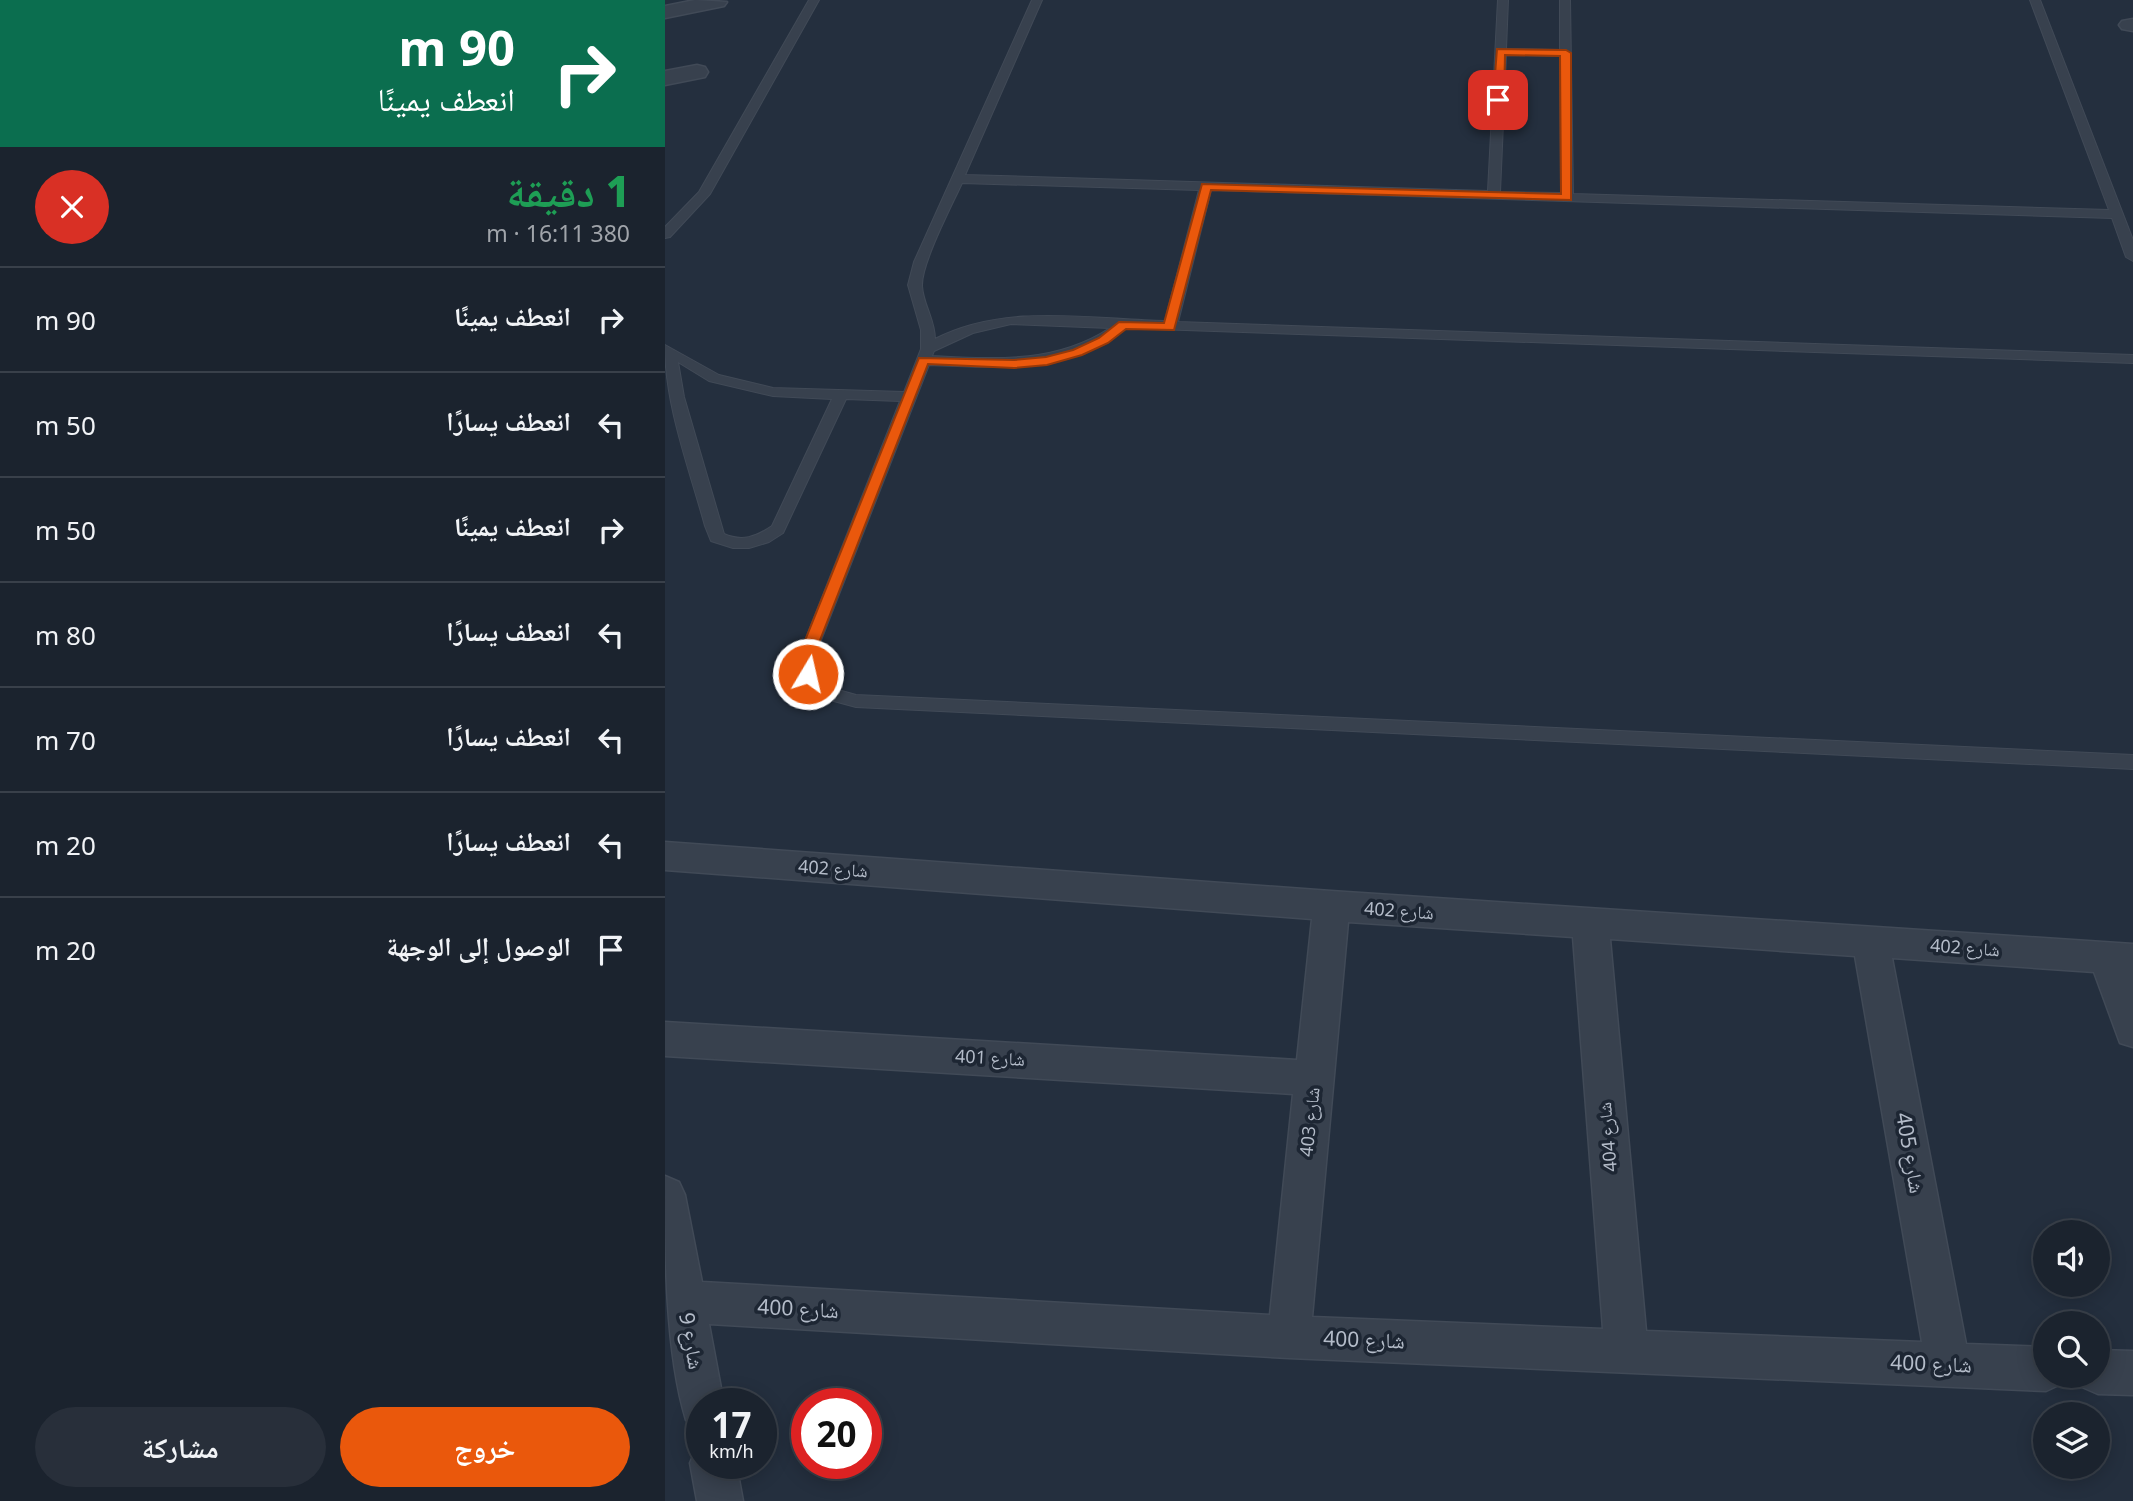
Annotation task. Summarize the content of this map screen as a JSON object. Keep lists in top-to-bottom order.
{
  "streets": {
    "street": [
      "شارع 402",
      "شارع 401",
      "شارع 403",
      "شارع 404",
      "شارع 405",
      "شارع 400",
      "شارع 9"
    ]
  },
  "crossings": [
    ["شارع 402", "شارع 403"],
    ["شارع 402", "شارع 404"],
    ["شارع 402", "شارع 405"],
    ["شارع 401", "شارع 403"],
    ["شارع 403", "شارع 400"],
    ["شارع 404", "شارع 400"],
    ["شارع 405", "شارع 400"],
    ["شارع 400", "شارع 9"]
  ],
  "page": {
    "turn": ["90 m", "انعطف يمينًا"],
    "heading": ["1 دقيقة", "380 m · 16:11"],
    "list": [
      {
        "name": "انعطف يمينًا",
        "value": "90 m"
      },
      {
        "name": "انعطف يسارًا",
        "value": "50 m"
      },
      {
        "name": "انعطف يمينًا",
        "value": "50 m"
      },
      {
        "name": "انعطف يسارًا",
        "value": "80 m"
      },
      {
        "name": "انعطف يسارًا",
        "value": "70 m"
      },
      {
        "name": "انعطف يسارًا",
        "value": "20 m"
      },
      {
        "name": "الوصول إلى الوجهة",
        "value": "20 m"
      }
    ],
    "speed": "17 km/h",
    "limit": "20",
    "buttons": ["خروج", "مشاركة"]
  }
}
